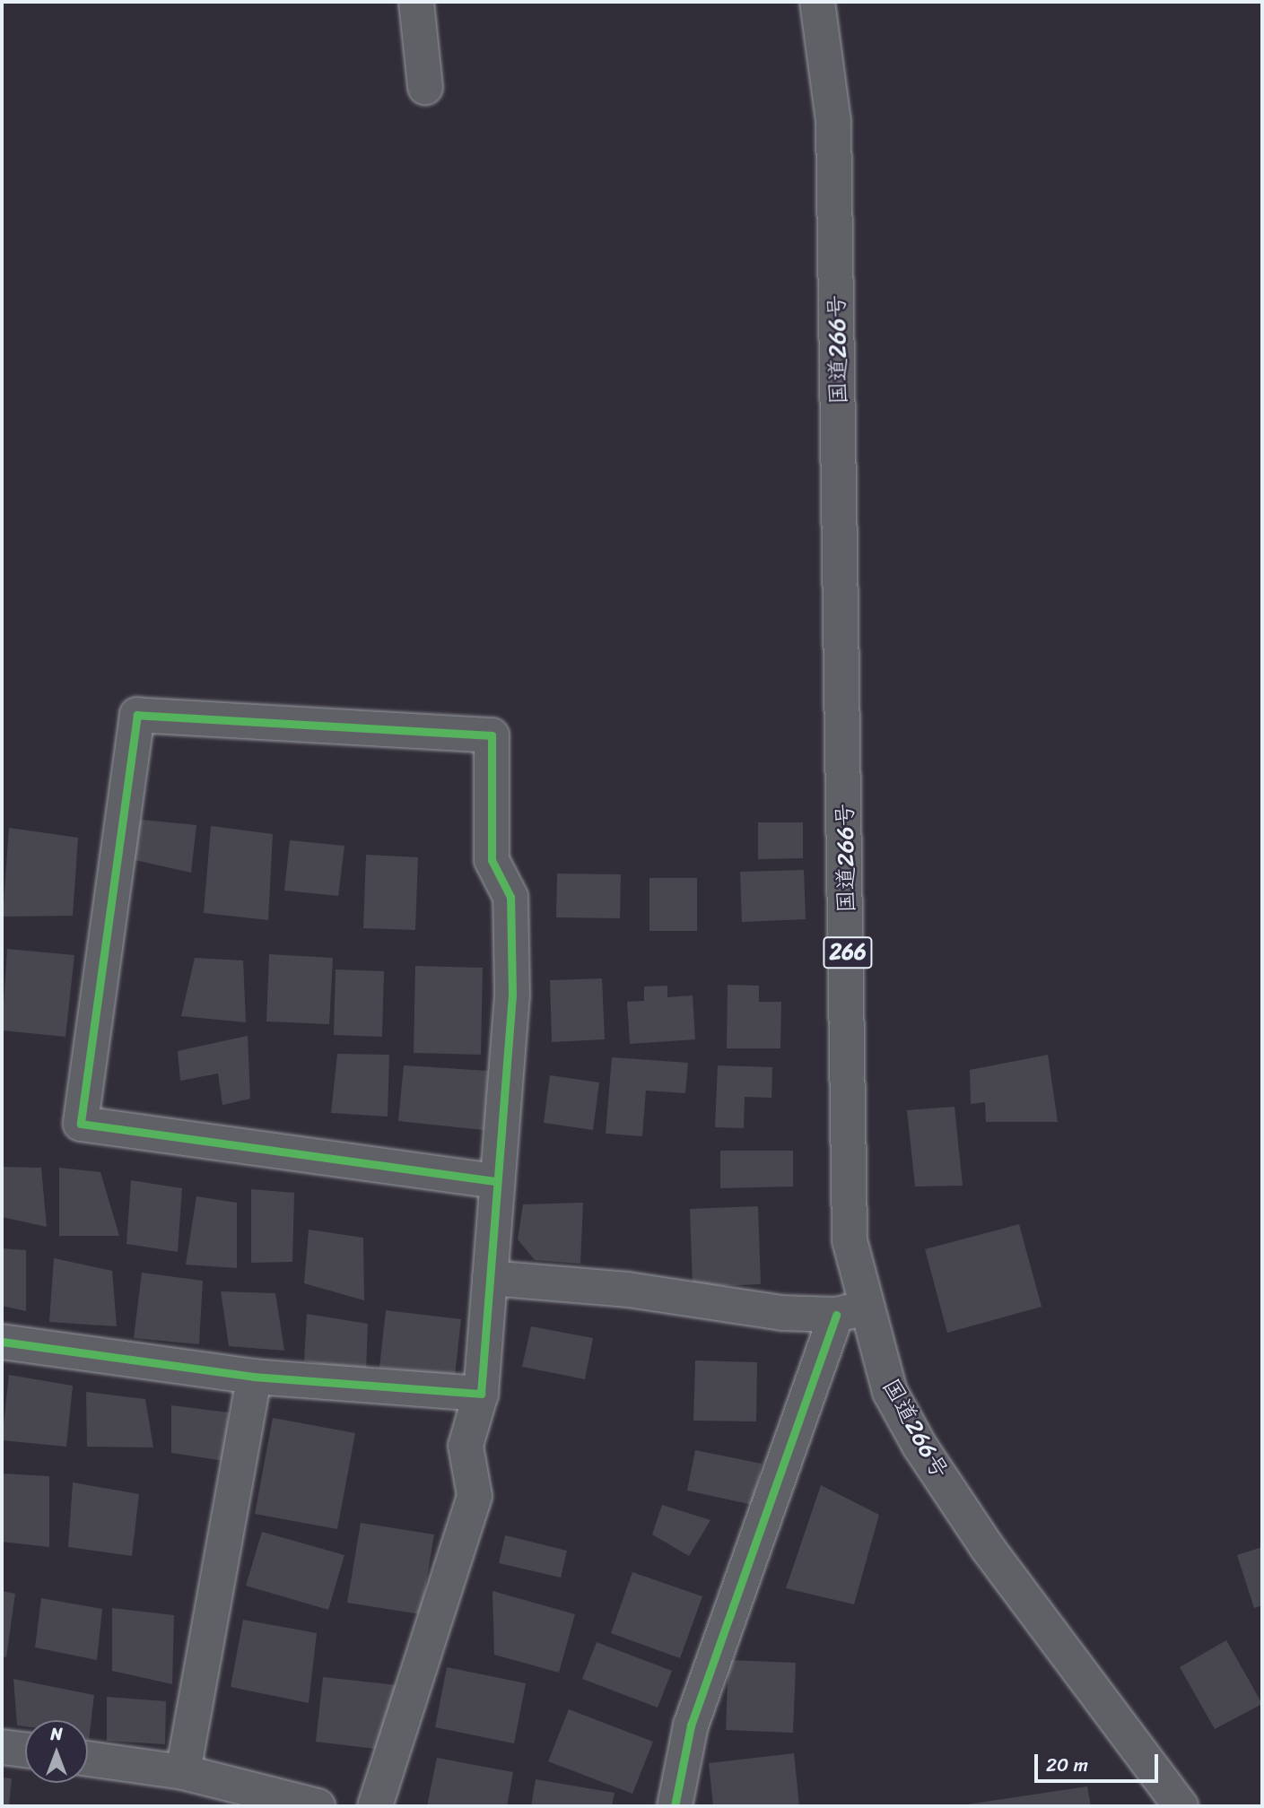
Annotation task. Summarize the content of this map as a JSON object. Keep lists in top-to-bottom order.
{
  "streets": {
    "main road": ["国道266号", "266"]
  },
  "scale_bar": "20 m",
  "north": "top"
}
